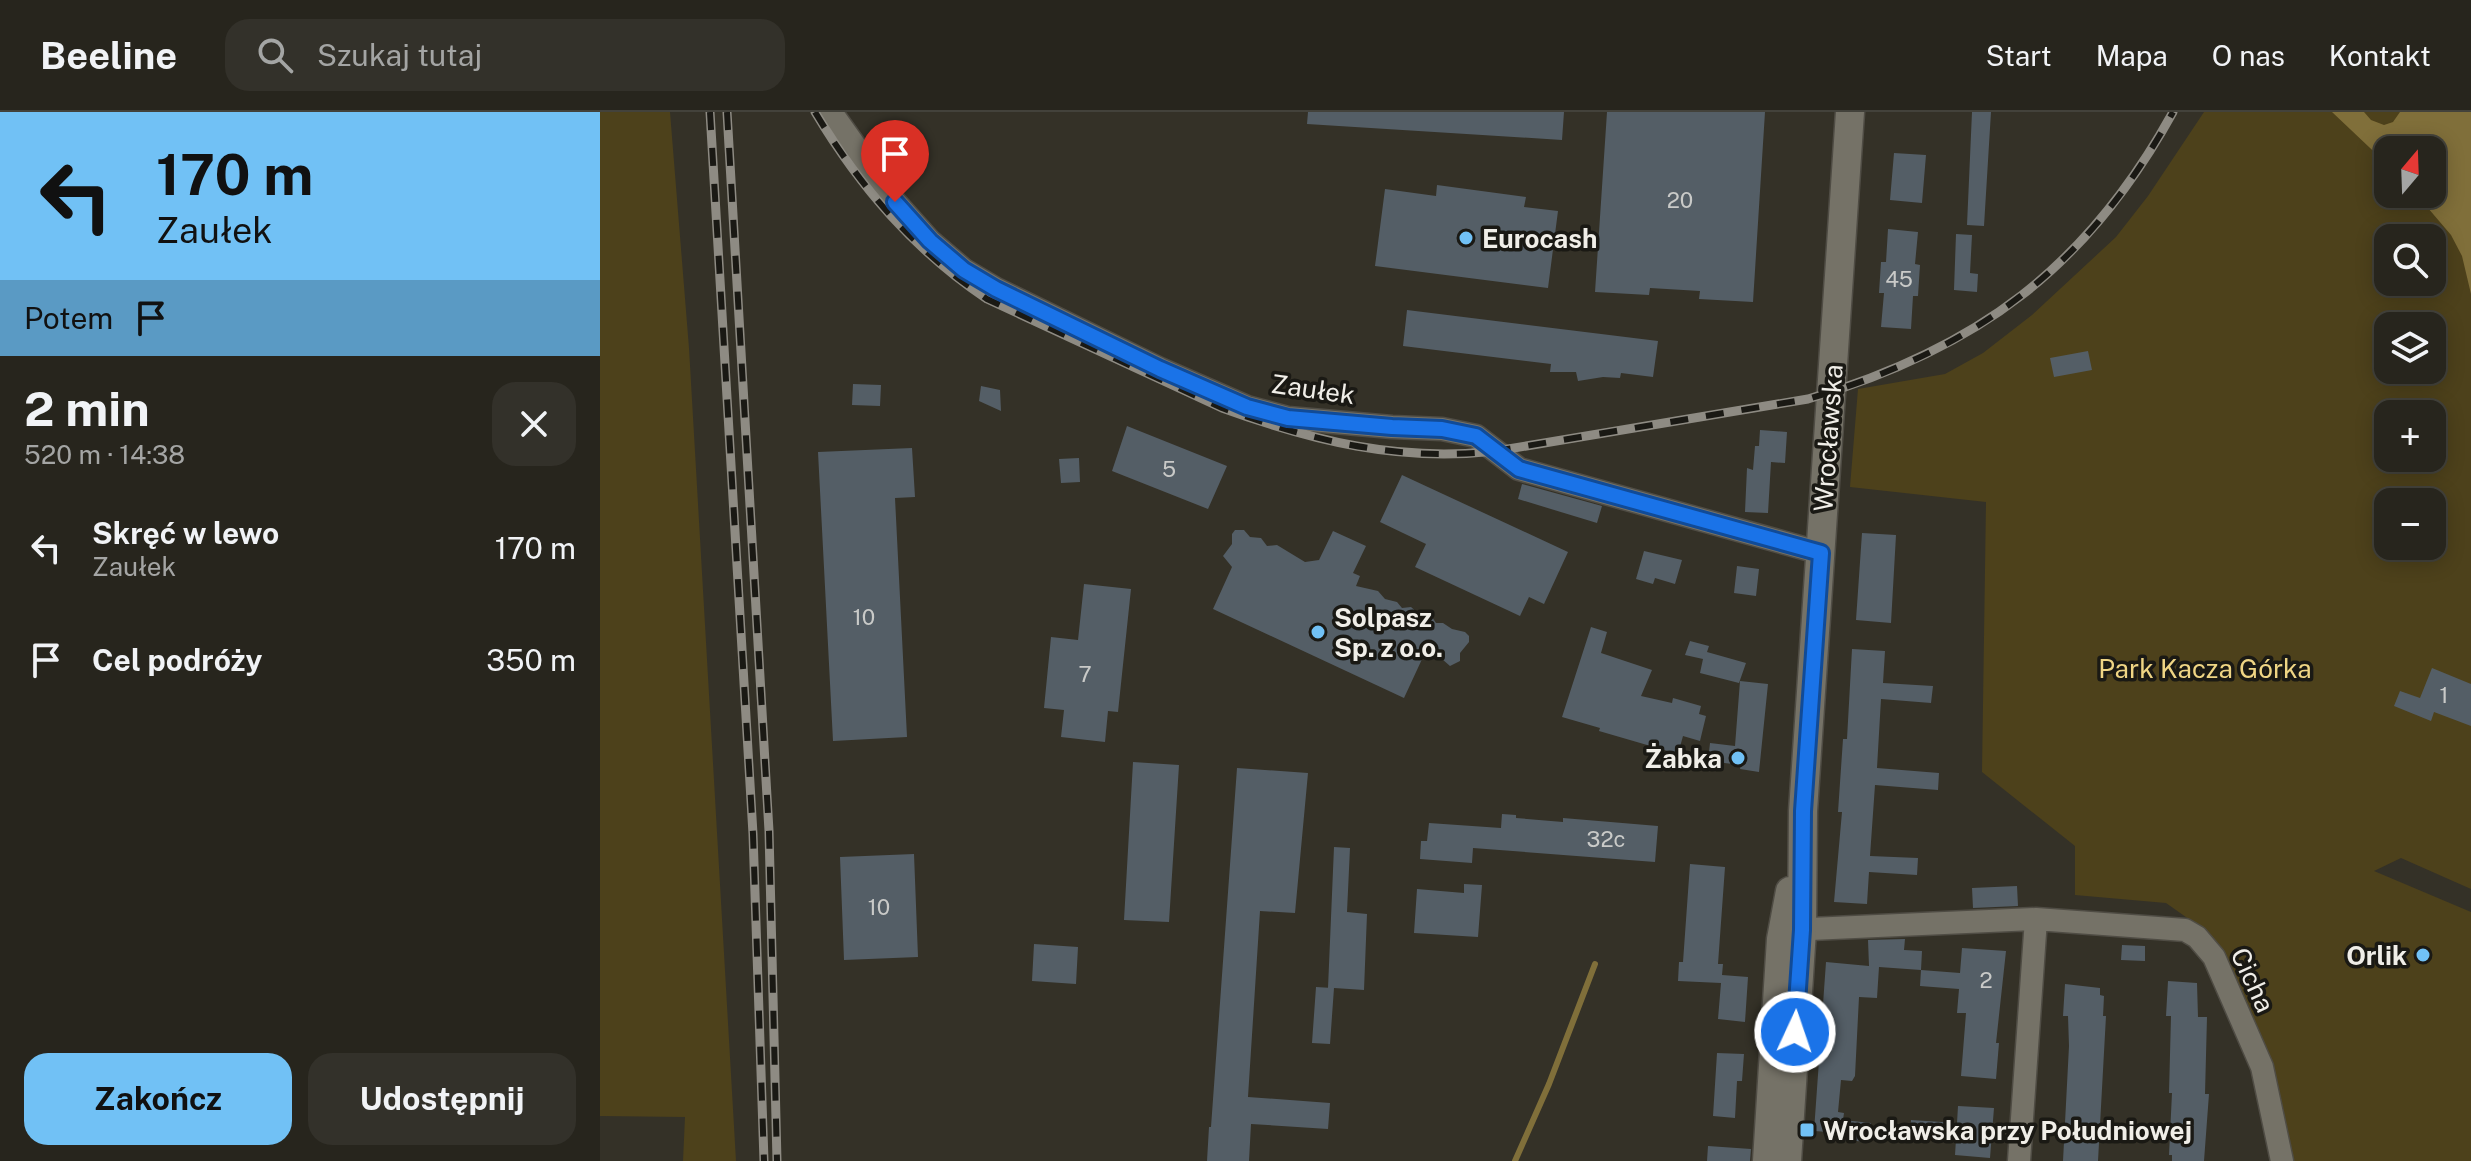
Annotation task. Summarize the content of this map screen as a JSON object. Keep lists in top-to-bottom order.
{
  "streets": {
    "street": ["Zaułek", "Wrocławska", "Cicha"]
  },
  "crossings": [
    ["Zaułek", "Wrocławska"],
    ["Wrocławska", "Cicha"]
  ],
  "parks": ["Park Kacza Górka"],
  "places": {
    "other": [
      "Eurocash",
      "Solpasz Sp. z o.o.",
      "Żabka",
      "Orlik"
    ],
    "transit": ["Wrocławska przy Południowej"]
  },
  "house_numbers": [
    "20",
    "45",
    "5",
    "10",
    "7",
    "1",
    "32c",
    "10",
    "2"
  ],
  "north": "top",
  "page": {
    "header": "Beeline",
    "search": "Szukaj tutaj",
    "nav": [
      "Start",
      "Mapa",
      "O nas",
      "Kontakt"
    ],
    "turn": ["170 m", "Zaułek"],
    "map_buttons": ["+", "−"],
    "then": "Potem",
    "heading": ["2 min", "520 m · 14:38"],
    "list": [
      {
        "name": "Skręć w lewo",
        "note": "Zaułek",
        "value": "170 m"
      },
      {
        "name": "Cel podróży",
        "value": "350 m"
      }
    ],
    "buttons": ["Zakończ", "Udostępnij"]
  }
}
